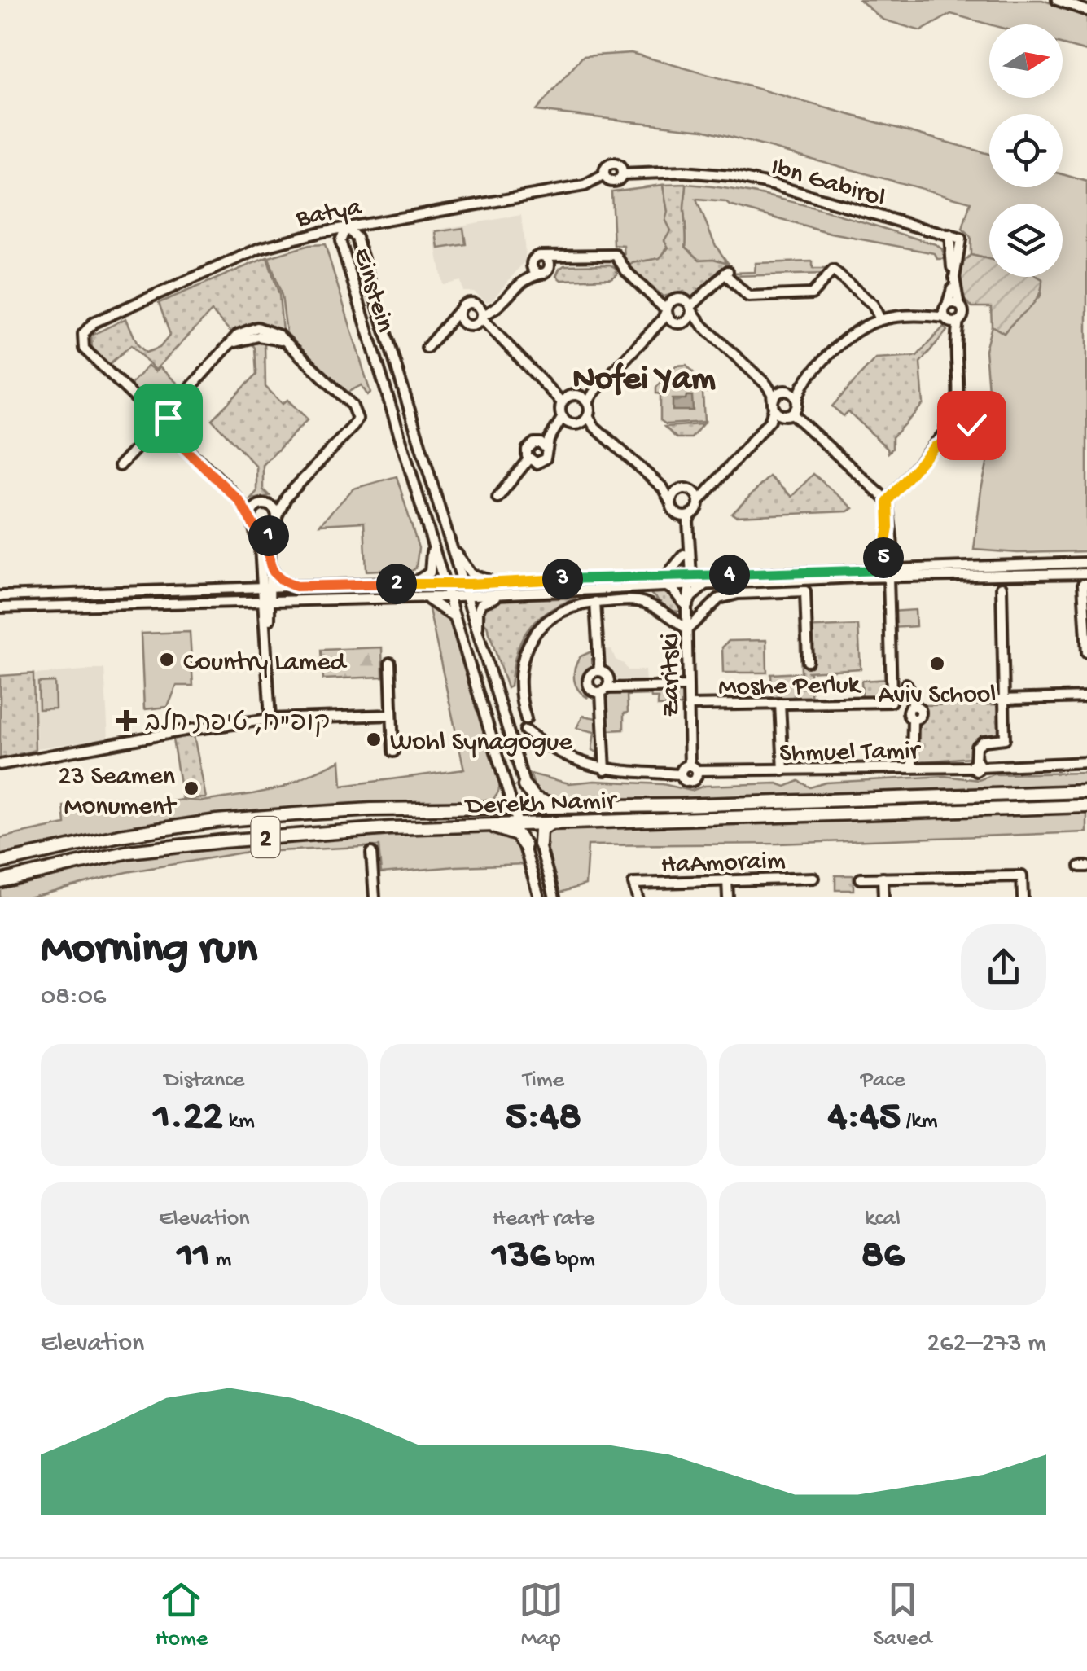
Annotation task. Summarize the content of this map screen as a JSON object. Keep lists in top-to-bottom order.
{
  "streets": {
    "highway": ["Derekh Namir", "2"],
    "street": [
      "Ibn Gabirol",
      "Batya",
      "Einstein",
      "Zaritski",
      "Moshe Perluk",
      "Shmuel Tamir",
      "HaAmoraim"
    ]
  },
  "crossings": [
    ["Ibn Gabirol", "Batya"],
    ["Batya", "Einstein"],
    ["Einstein", "Derekh Namir"],
    ["Zaritski", "Moshe Perluk"],
    ["Zaritski", "Shmuel Tamir"]
  ],
  "districts": ["Nofei Yam"],
  "places": {
    "other": [
      "Country Lamed",
      "Aviv School",
      "Wohl Synagogue",
      "23 Seamen Monument"
    ],
    "health": ["קופ\"ח, טיפת חלב"]
  },
  "north": "right",
  "page": {
    "pins": [
      "1",
      "5",
      "4",
      "3",
      "2"
    ],
    "heading": ["Morning run", "08:06"],
    "stats": [
      ["Distance", "1.22 km"],
      ["Time", "5:48"],
      ["Pace", "4:45 /km"],
      ["Elevation", "11 m"],
      ["Heart rate", "136 bpm"],
      ["kcal", "86"]
    ],
    "chart": ["Elevation", "262–273 m"],
    "tabs": ["Home", "Map", "Saved"]
  }
}
